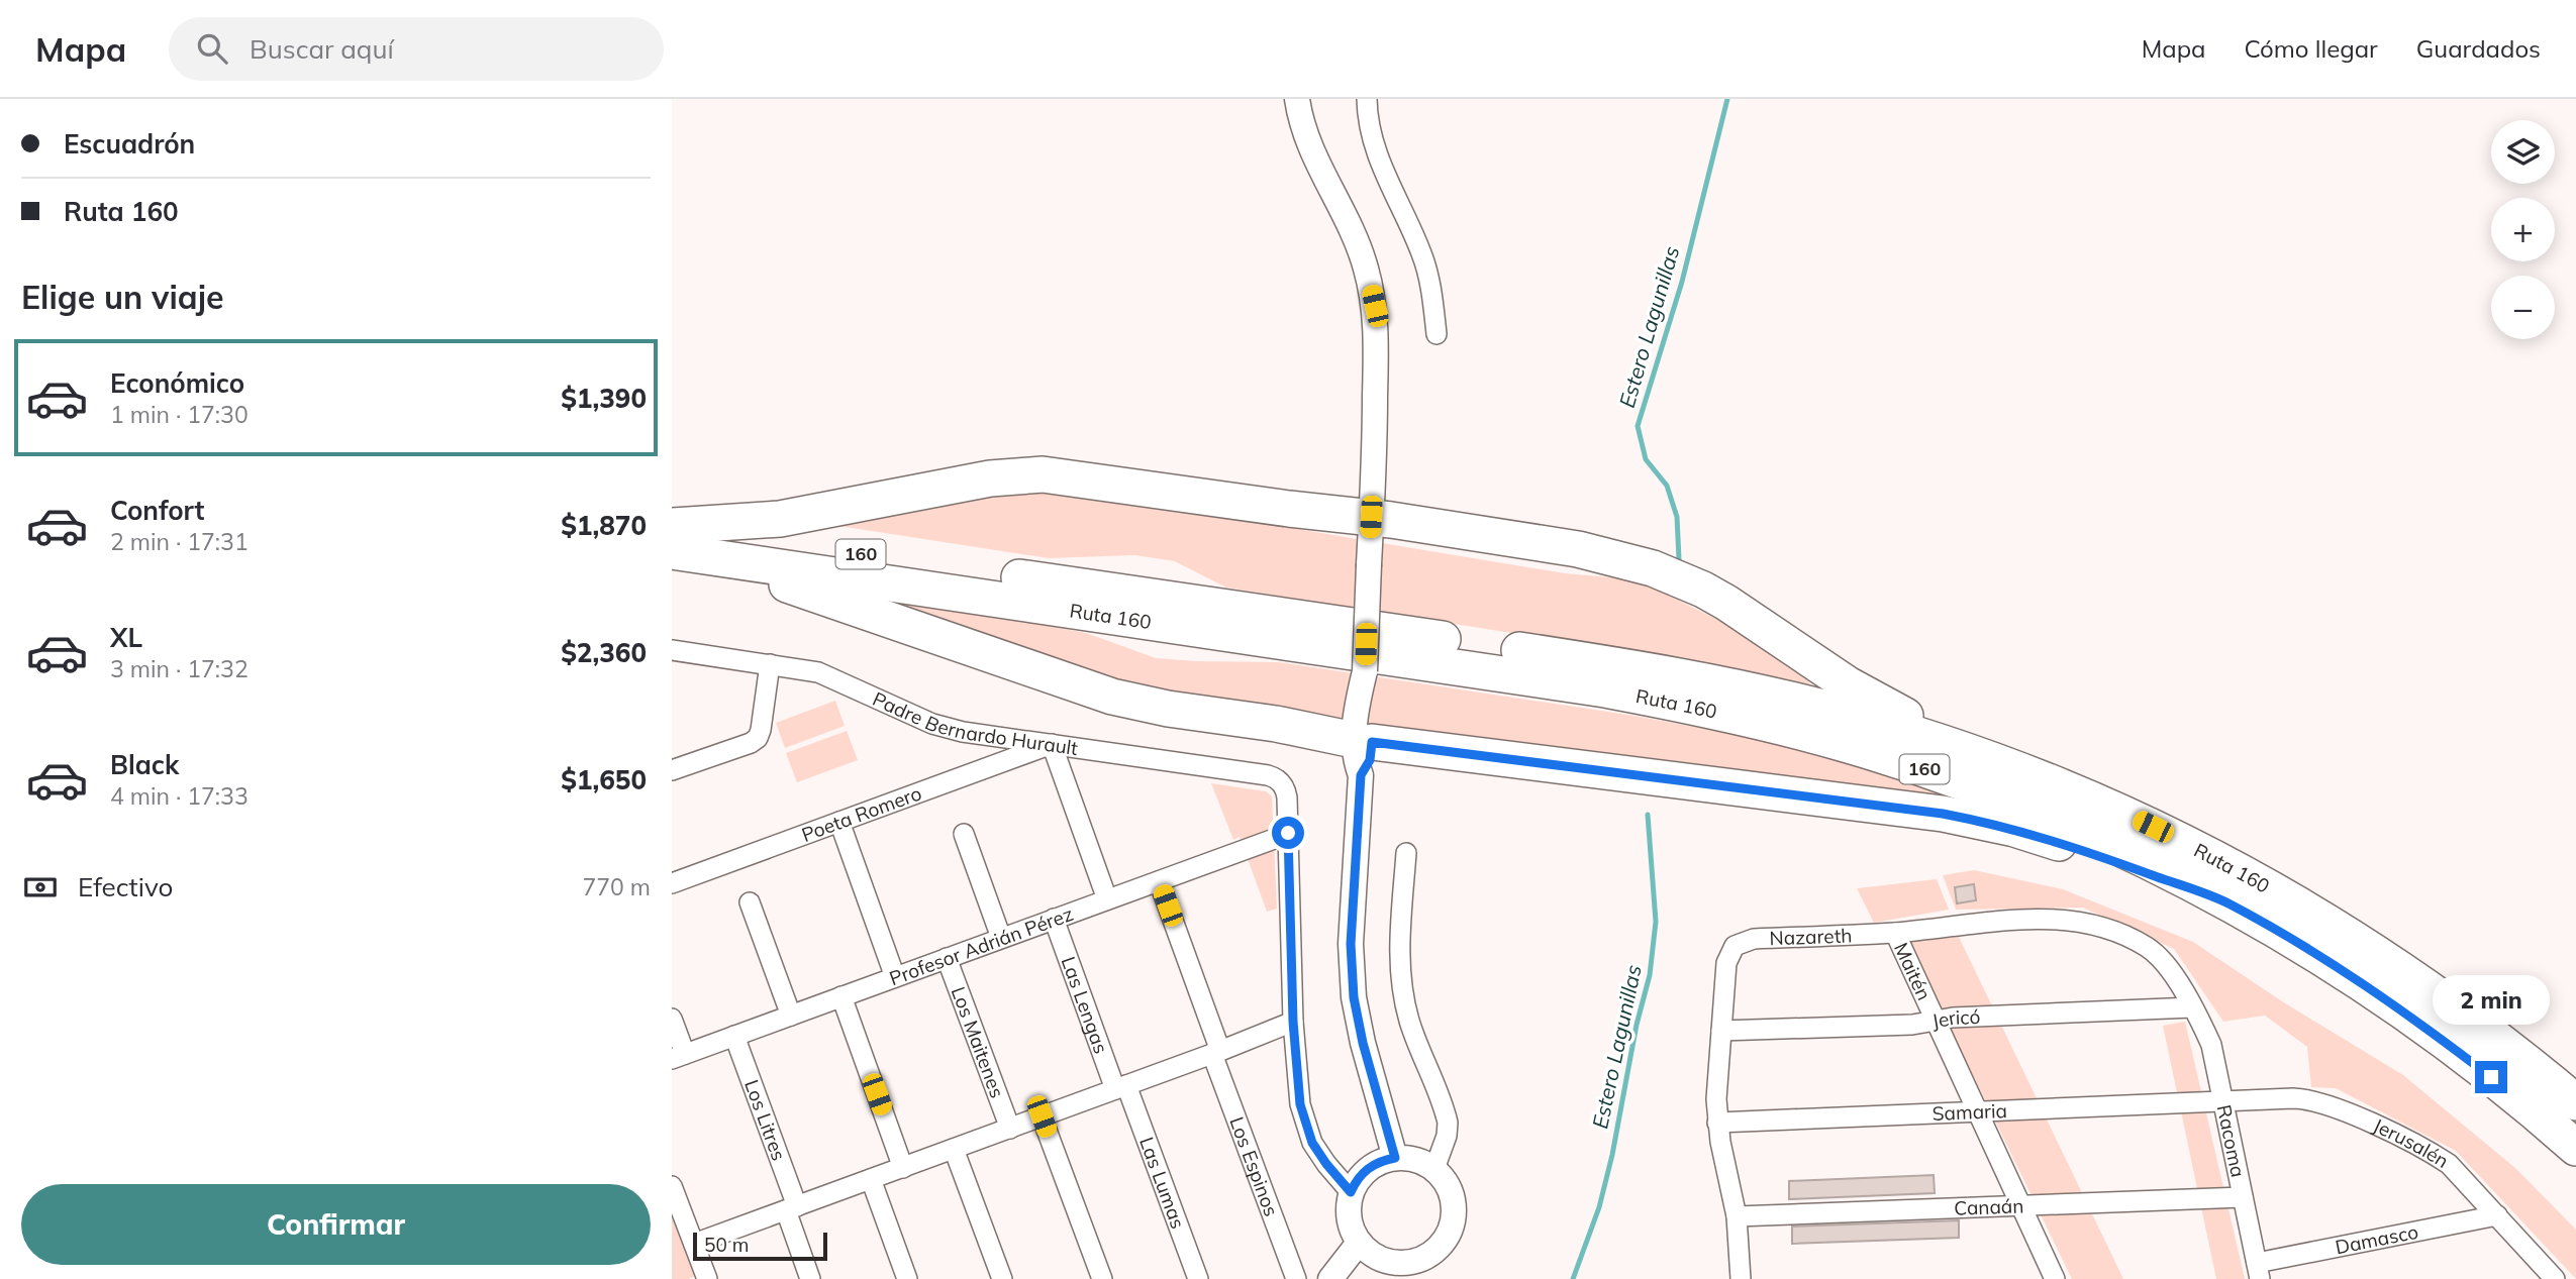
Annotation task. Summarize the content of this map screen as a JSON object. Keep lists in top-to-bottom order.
{
  "streets": {
    "highway": ["160", "Ruta 160"],
    "street": [
      "Padre Bernardo Hurault",
      "Poeta Romero",
      "Nazareth",
      "Profesor Adrián Pérez",
      "Maitén",
      "Las Lengas",
      "Jericó",
      "Los Maitenes",
      "Samaria",
      "Los Litres",
      "Racoma",
      "Jerusalén",
      "Los Espinos",
      "Las Lumas",
      "Canaán",
      "Damasco"
    ]
  },
  "crossings": [
    ["Padre Bernardo Hurault", "Poeta Romero"],
    ["Padre Bernardo Hurault", "Profesor Adrián Pérez"],
    ["Nazareth", "Maitén"],
    ["Nazareth", "Jericó"],
    ["Nazareth", "Samaria"],
    ["Nazareth", "Racoma"],
    ["Nazareth", "Canaán"],
    ["Profesor Adrián Pérez", "Las Lengas"],
    ["Profesor Adrián Pérez", "Los Maitenes"],
    ["Profesor Adrián Pérez", "Los Litres"],
    ["Maitén", "Jericó"],
    ["Maitén", "Samaria"],
    ["Maitén", "Canaán"],
    ["Las Lengas", "Las Lumas"],
    ["Jericó", "Racoma"],
    ["Samaria", "Racoma"],
    ["Samaria", "Jerusalén"],
    ["Racoma", "Jerusalén"],
    ["Racoma", "Canaán"],
    ["Racoma", "Damasco"],
    ["Jerusalén", "Damasco"]
  ],
  "water": ["Estero Lagunillas"],
  "scale_bar": "50 m",
  "page": {
    "header": "Mapa",
    "search": "Buscar aquí",
    "nav": ["Mapa", "Cómo llegar", "Guardados"],
    "banner": ["Escuadrón", "Ruta 160"],
    "map_buttons": ["+", "−"],
    "heading": "Elige un viaje",
    "list": [
      {
        "name": "Económico",
        "note": "1 min · 17:30",
        "value": "$1,390"
      },
      {
        "name": "Confort",
        "note": "2 min · 17:31",
        "value": "$1,870"
      },
      {
        "name": "XL",
        "note": "3 min · 17:32",
        "value": "$2,360"
      },
      {
        "name": "Black",
        "note": "4 min · 17:33",
        "value": "$1,650"
      }
    ],
    "pay": ["Efectivo", "770 m"],
    "bubble": "2 min",
    "buttons": "Confirmar",
    "scale": "50 m"
  }
}
